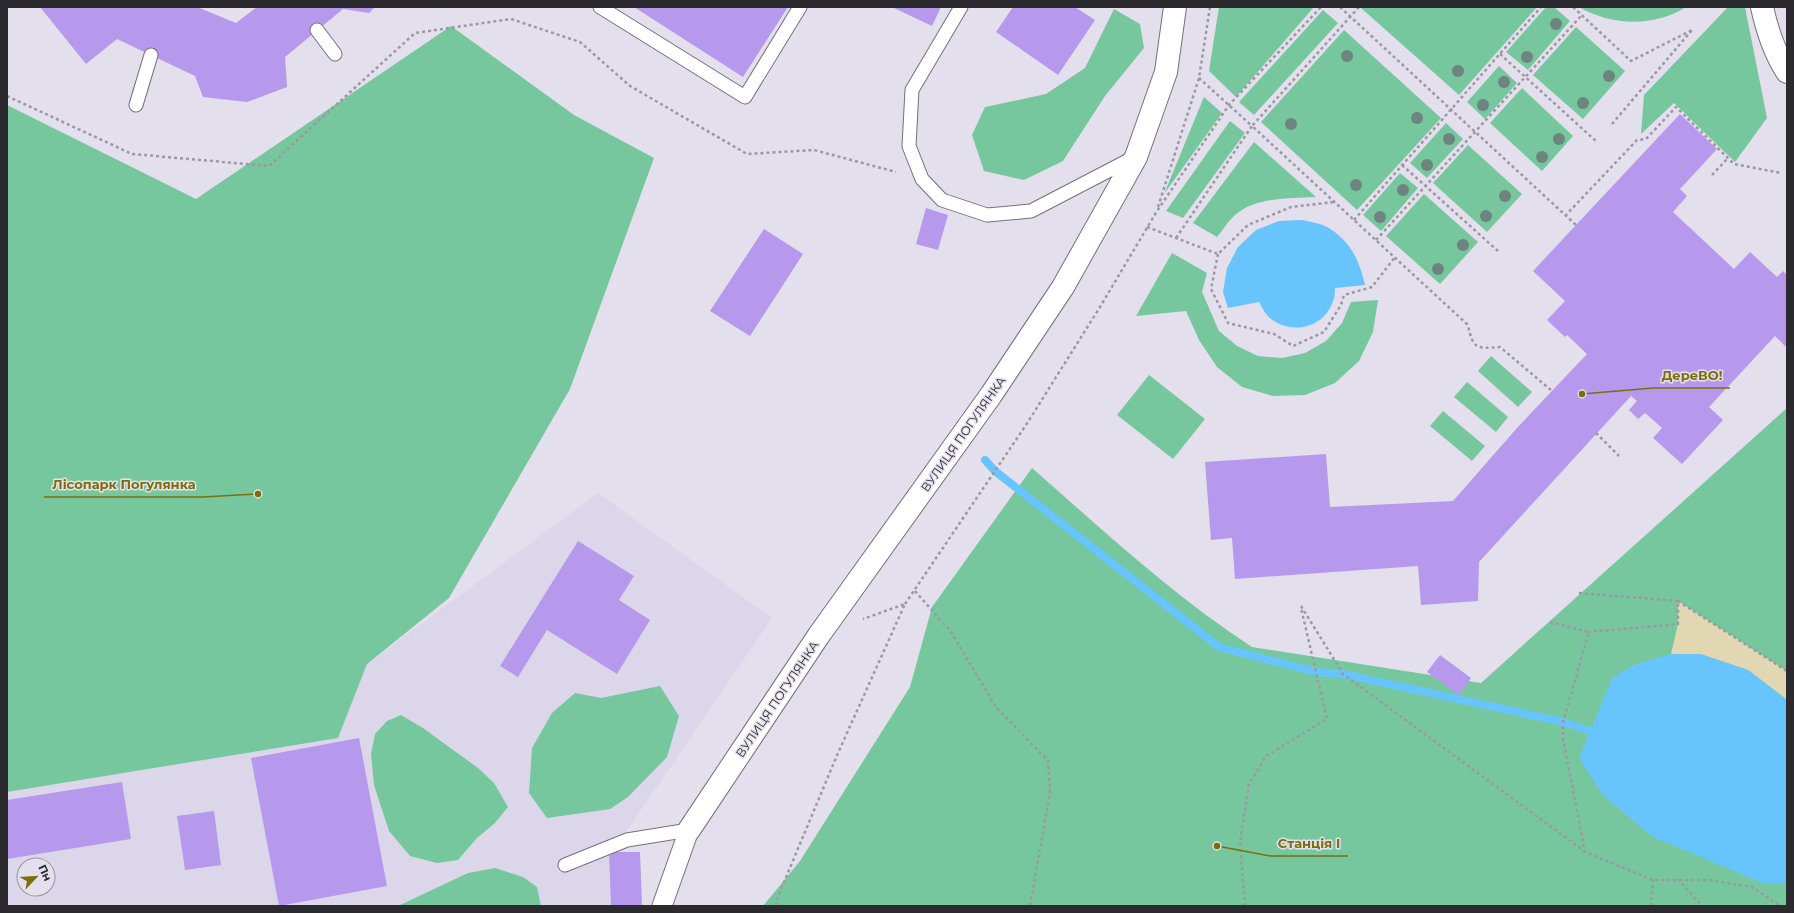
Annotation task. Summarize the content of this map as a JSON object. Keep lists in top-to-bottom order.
{
  "streets": {
    "street": ["ВУЛИЦЯ ПОГУЛЯНКА"]
  },
  "places": ["ДереВО!", "Лісопарк Погулянка", "Cтанція I"],
  "north": "top right"
}
